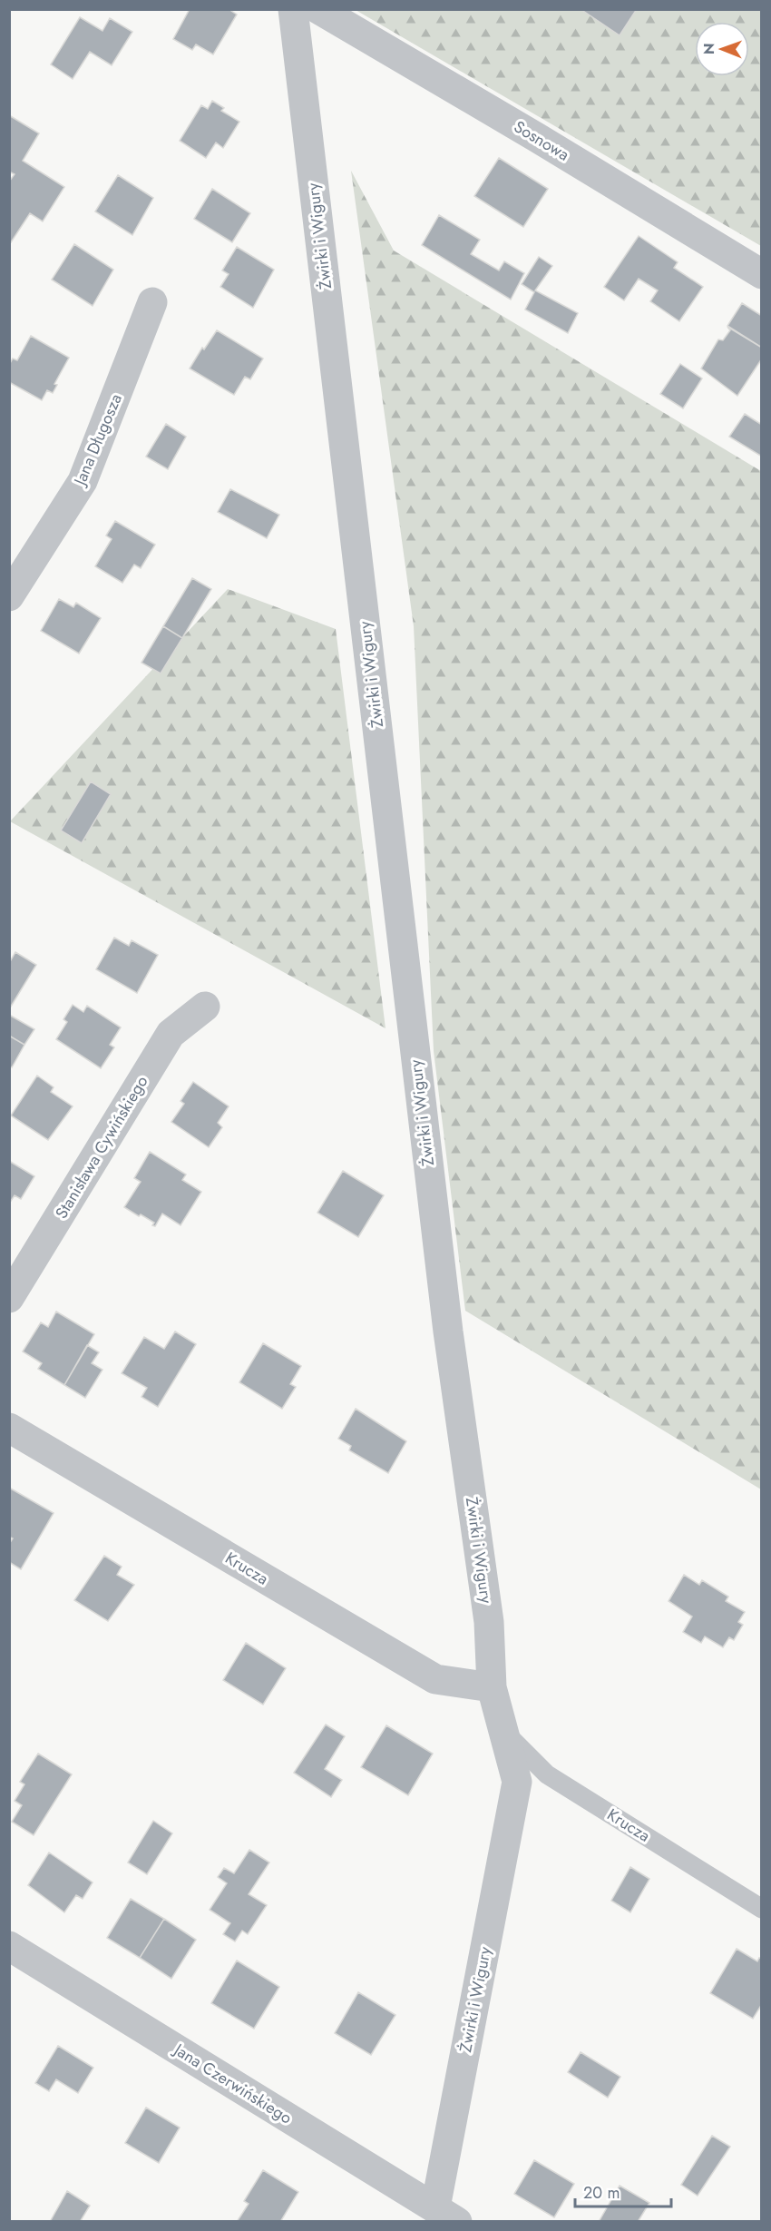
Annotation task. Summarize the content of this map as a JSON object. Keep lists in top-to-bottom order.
{
  "streets": {
    "street": [
      "Sosnowa",
      "Żwirki i Wigury",
      "Jana Długosza",
      "Stanisława Cywińskiego",
      "Krucza",
      "Jana Czerwińskiego"
    ]
  },
  "crossings": [
    ["Żwirki i Wigury", "Krucza"],
    ["Żwirki i Wigury", "Jana Czerwińskiego"]
  ],
  "scale_bar": "20 m",
  "north": "left"
}
